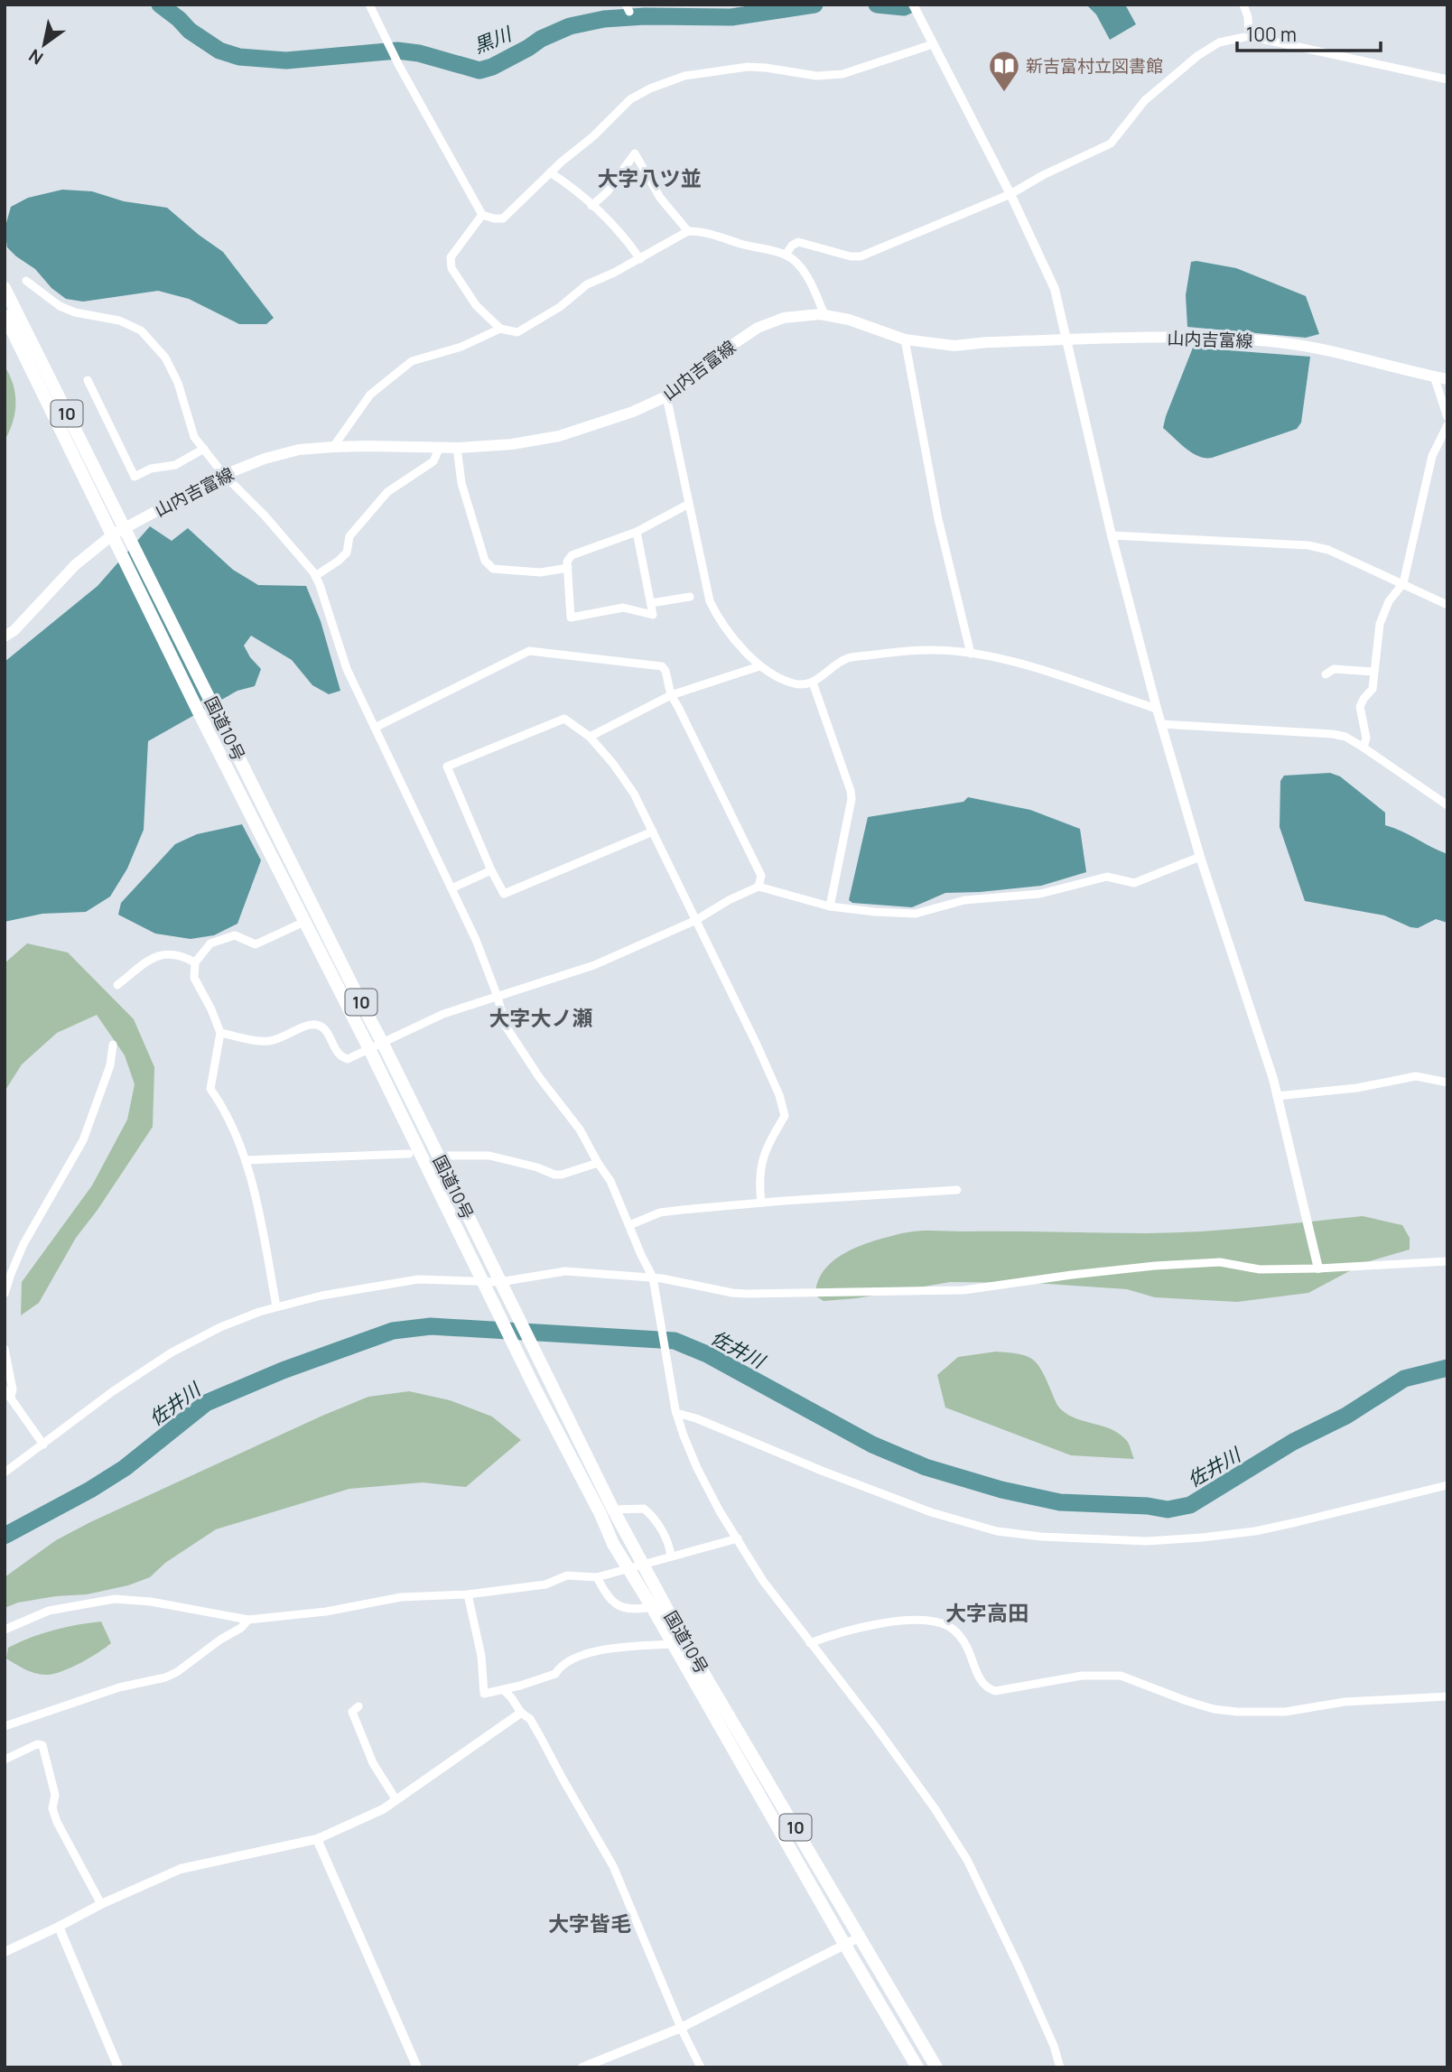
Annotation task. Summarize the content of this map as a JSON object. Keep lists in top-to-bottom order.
{
  "streets": {
    "highway": ["10", "国道10号"],
    "main road": ["山内吉富線"]
  },
  "crossings": [
    ["山内吉富線", "国道10号"]
  ],
  "districts": [
    "大字八ツ並",
    "大字大ノ瀬",
    "大字高田",
    "大字皆毛"
  ],
  "water": ["黒川", "佐井川"],
  "places": {
    "library": ["新吉富村立図書館"]
  },
  "scale_bar": "100 m",
  "north": "bottom left"
}
